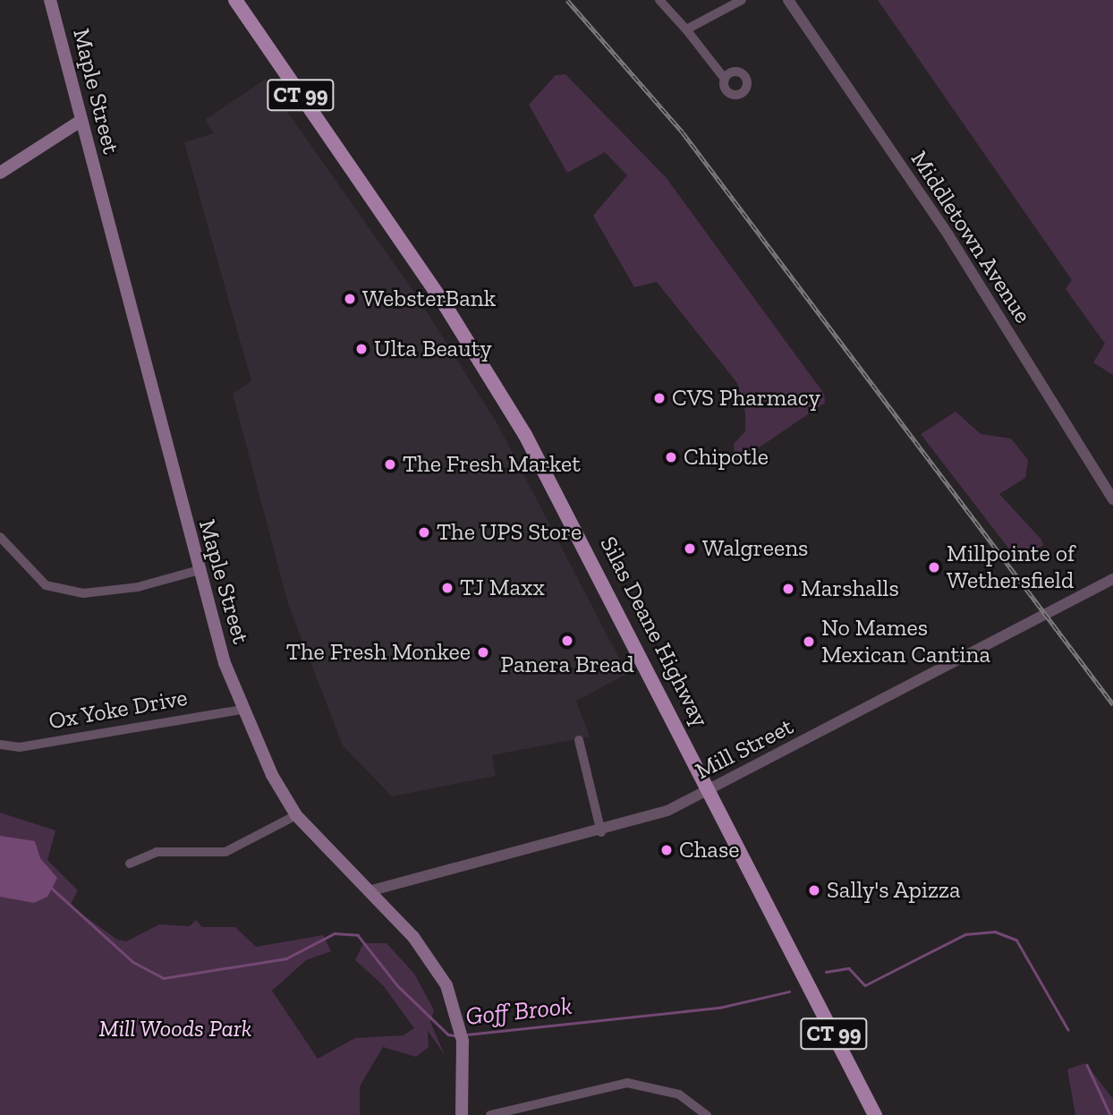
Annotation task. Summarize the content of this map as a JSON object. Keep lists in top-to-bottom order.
{
  "streets": {
    "main road": ["Maple Street", "CT 99", "Silas Deane Highway"],
    "street": ["Middletown Avenue", "Ox Yoke Drive", "Mill Street"]
  },
  "crossings": [
    ["Maple Street", "Ox Yoke Drive"],
    ["Maple Street", "Mill Street"],
    ["Silas Deane Highway", "Mill Street"]
  ],
  "water": ["Goff Brook"],
  "parks": ["Mill Woods Park"],
  "places": [
    "WebsterBank",
    "Ulta Beauty",
    "CVS Pharmacy",
    "Chipotle",
    "The Fresh Market",
    "The UPS Store",
    "Walgreens",
    "Millpointe of Wethersfield",
    "TJ Maxx",
    "Marshalls",
    "Panera Bread",
    "No Mames Mexican Cantina",
    "The Fresh Monkee",
    "Chase",
    "Sally's Apizza"
  ]
}
